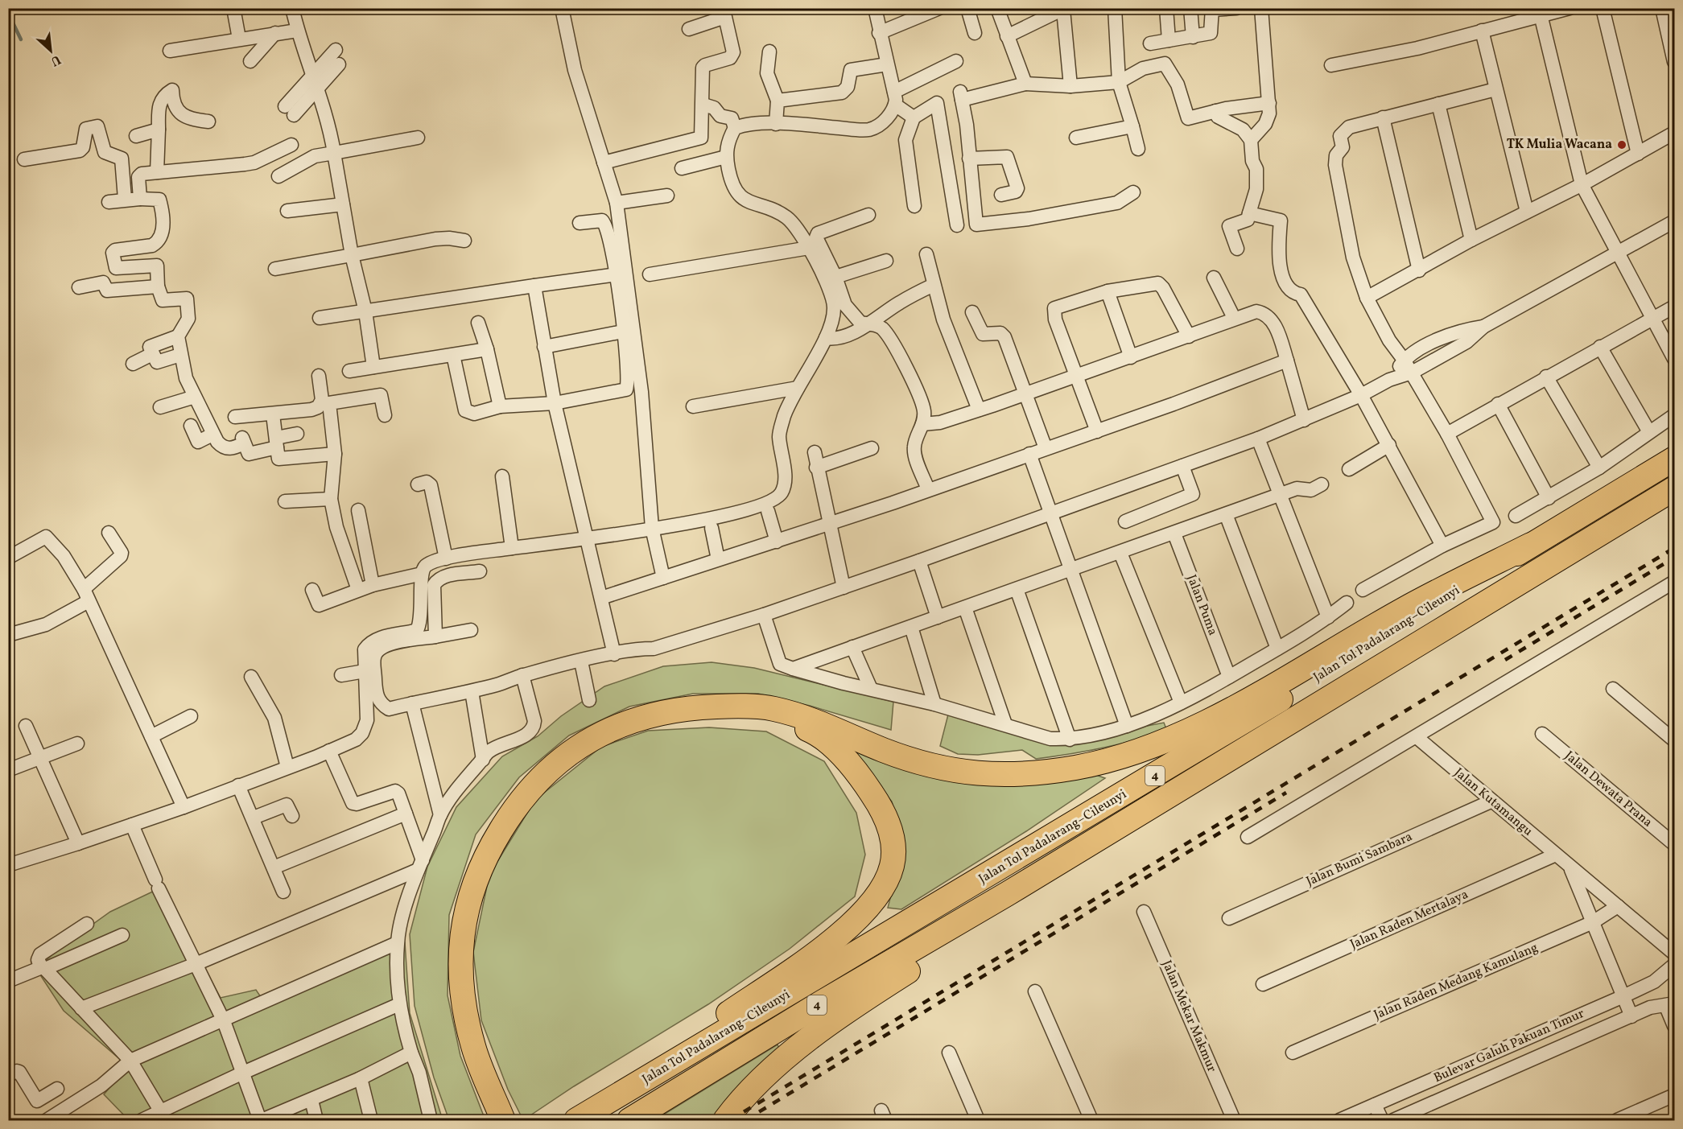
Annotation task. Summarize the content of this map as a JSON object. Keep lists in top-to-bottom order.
{
  "streets": {
    "highway": ["Jalan Tol Padalarang–Cileunyi", "4"],
    "street": [
      "Jalan Puma",
      "Jalan Dewata Prana",
      "Jalan Kutamangu",
      "Jalan Bumi Sambara",
      "Jalan Raden Mertalaya",
      "Jalan Raden Medang Kamulang",
      "Jalan Mekar Makmur",
      "Bulevar Galuh Pakuan Timur"
    ]
  },
  "crossings": [
    ["Jalan Kutamangu", "Jalan Bumi Sambara"],
    ["Jalan Kutamangu", "Jalan Raden Mertalaya"],
    ["Jalan Kutamangu", "Jalan Raden Medang Kamulang"],
    ["Jalan Kutamangu", "Bulevar Galuh Pakuan Timur"]
  ],
  "places": ["TK Mulia Wacana"],
  "north": "bottom right"
}
